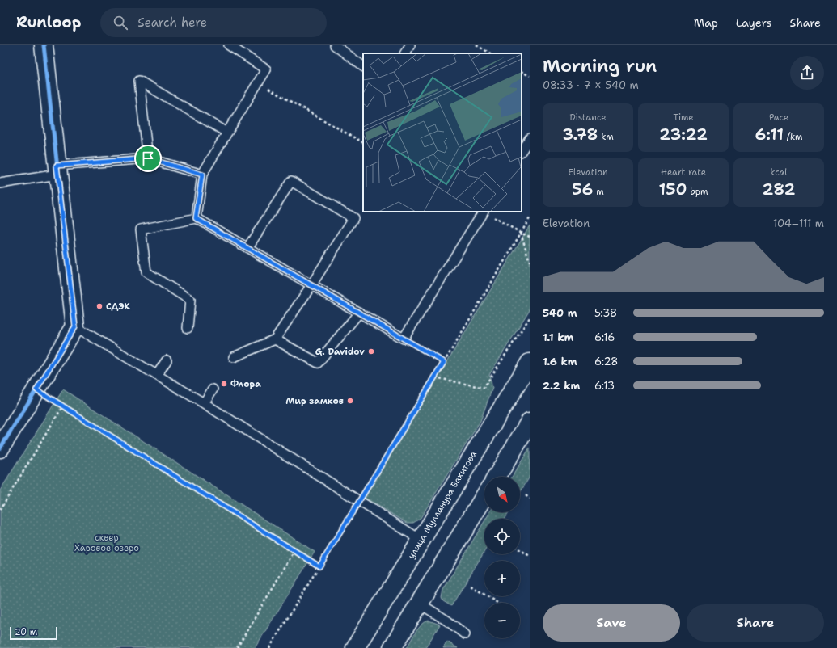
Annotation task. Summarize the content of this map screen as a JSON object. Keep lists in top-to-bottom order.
{
  "streets": {
    "main road": ["улица Мулланура Вахитова"]
  },
  "parks": ["сквер Харовое озеро"],
  "places": [
    "СДЭК",
    "G. Davidov",
    "Флора",
    "Мир замков"
  ],
  "scale_bar": "20 m",
  "north": "bottom right",
  "page": {
    "header": "Runloop",
    "search": "Search here",
    "nav": ["Map", "Layers", "Share"],
    "heading": ["Morning run", "08:33 · 7 × 540 m"],
    "stats": [
      ["Distance", "3.78 km"],
      ["Time", "23:22"],
      ["Pace", "6:11 /km"],
      ["Elevation", "56 m"],
      ["Heart rate", "150 bpm"],
      ["kcal", "282"]
    ],
    "chart": ["Elevation", "104–111 m"],
    "list": [
      {
        "name": "540 m",
        "note": "5:38"
      },
      {
        "name": "1.1 km",
        "note": "6:16"
      },
      {
        "name": "1.6 km",
        "note": "6:28"
      },
      {
        "name": "2.2 km",
        "note": "6:13"
      }
    ],
    "map_buttons": ["+", "−"],
    "buttons": ["Save", "Share"],
    "scale": "20 m"
  }
}
